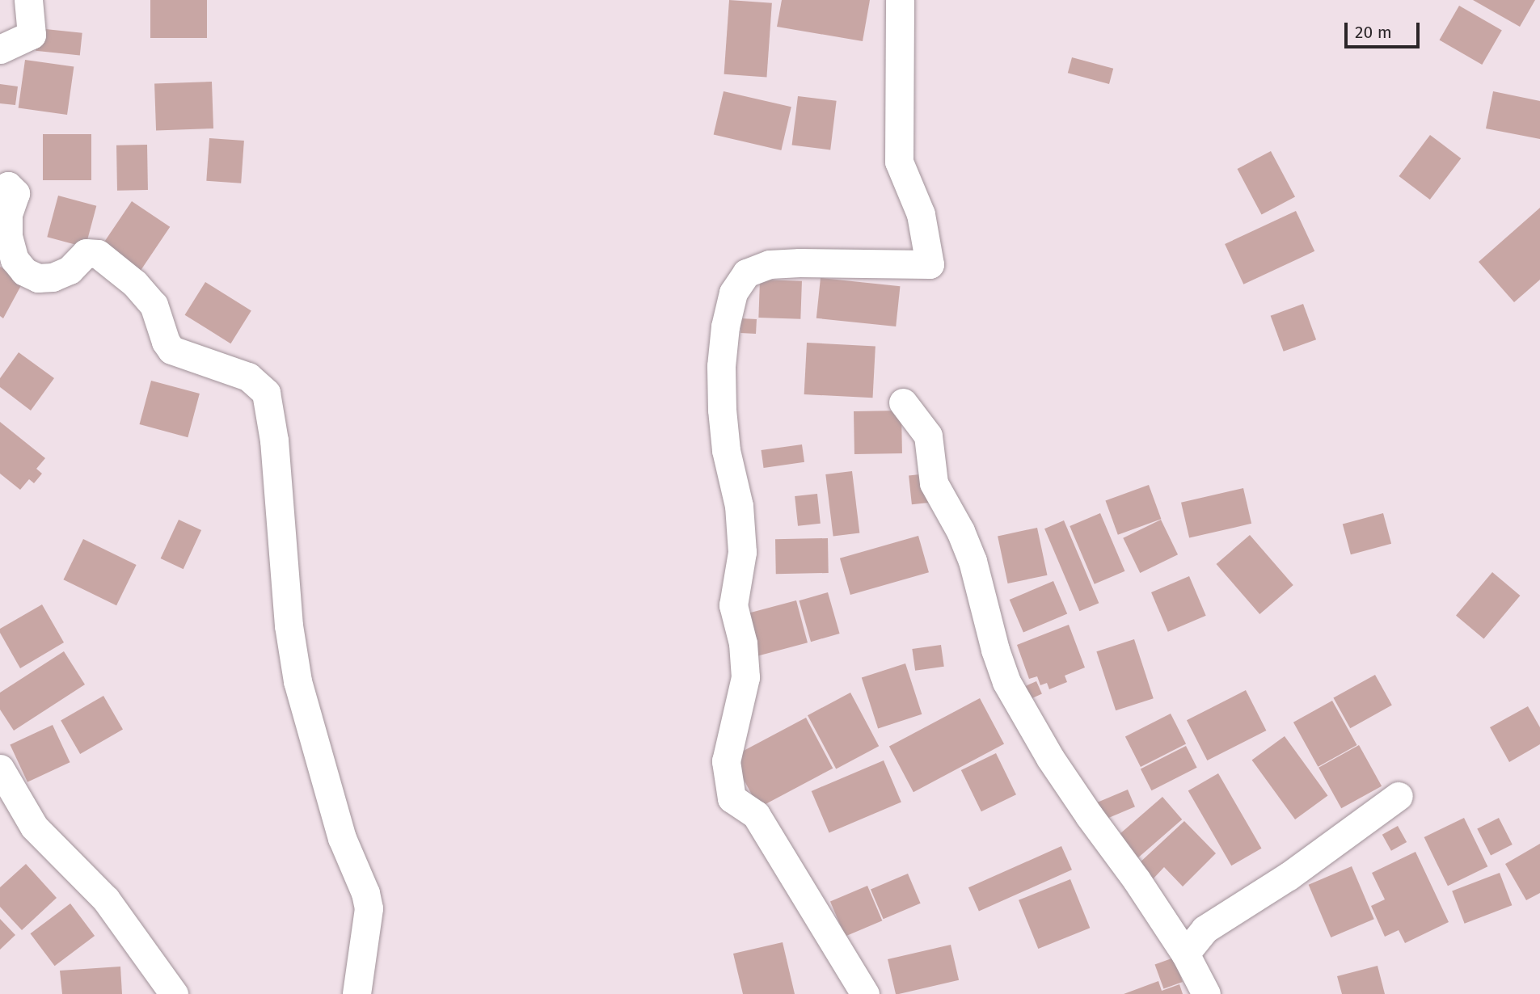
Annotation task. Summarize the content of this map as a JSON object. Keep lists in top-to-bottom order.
{
  "scale_bar": "20 m"
}
